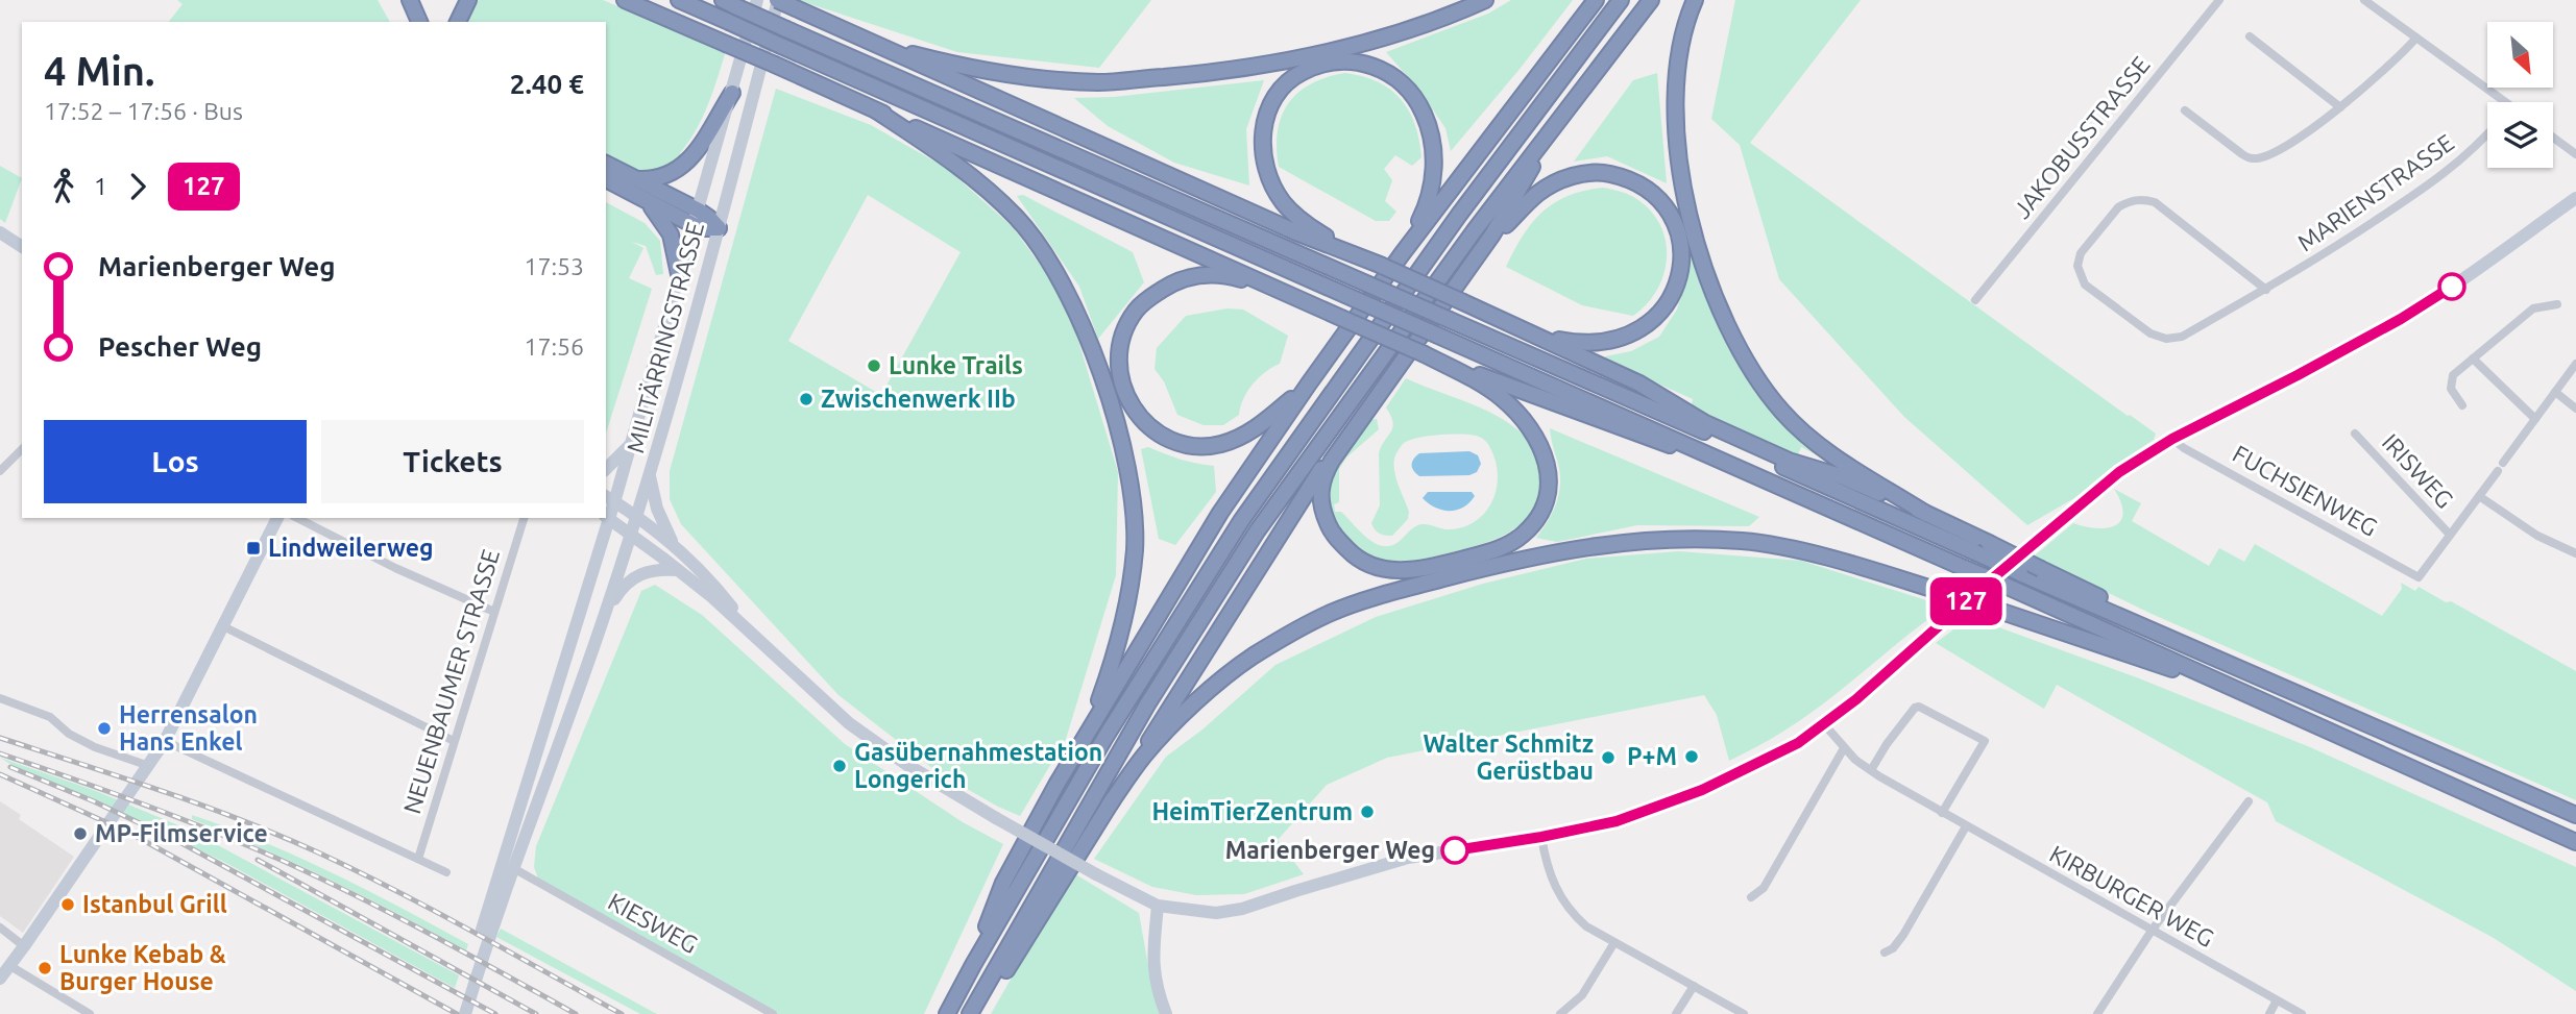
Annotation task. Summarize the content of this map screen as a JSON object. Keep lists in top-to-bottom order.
{
  "streets": {
    "street": [
      "JAKOBUSSTRASSE",
      "MARIENSTRASSE",
      "MILITÄRRINGSTRASSE",
      "IRISWEG",
      "FUCHSIENWEG",
      "NEUENBAUMER STRASSE",
      "KIRBURGER WEG",
      "KIESWEG"
    ]
  },
  "crossings": [
    ["MILITÄRRINGSTRASSE", "KIESWEG"],
    ["IRISWEG", "FUCHSIENWEG"]
  ],
  "places": {
    "other": [
      "Lunke Trails",
      "Zwischenwerk IIb",
      "Herrensalon Hans Enkel",
      "P+M",
      "Walter Schmitz Gerüstbau",
      "Gasübernahmestation Longerich",
      "HeimTierZentrum",
      "MP-Filmservice",
      "Marienberger Weg",
      "Istanbul Grill",
      "Lunke Kebab & Burger House"
    ],
    "transit": ["Lindweilerweg"]
  },
  "lines": ["bus line 127"],
  "north": "bottom right",
  "page": {
    "on_map": "127",
    "heading": ["4 Min.", "17:52 – 17:56 · Bus", "2.40 €"],
    "legs": ["1", "127"],
    "list": [
      {
        "name": "Marienberger Weg",
        "value": "17:53"
      },
      {
        "name": "Pescher Weg",
        "value": "17:56"
      }
    ],
    "buttons": ["Los", "Tickets"]
  }
}
